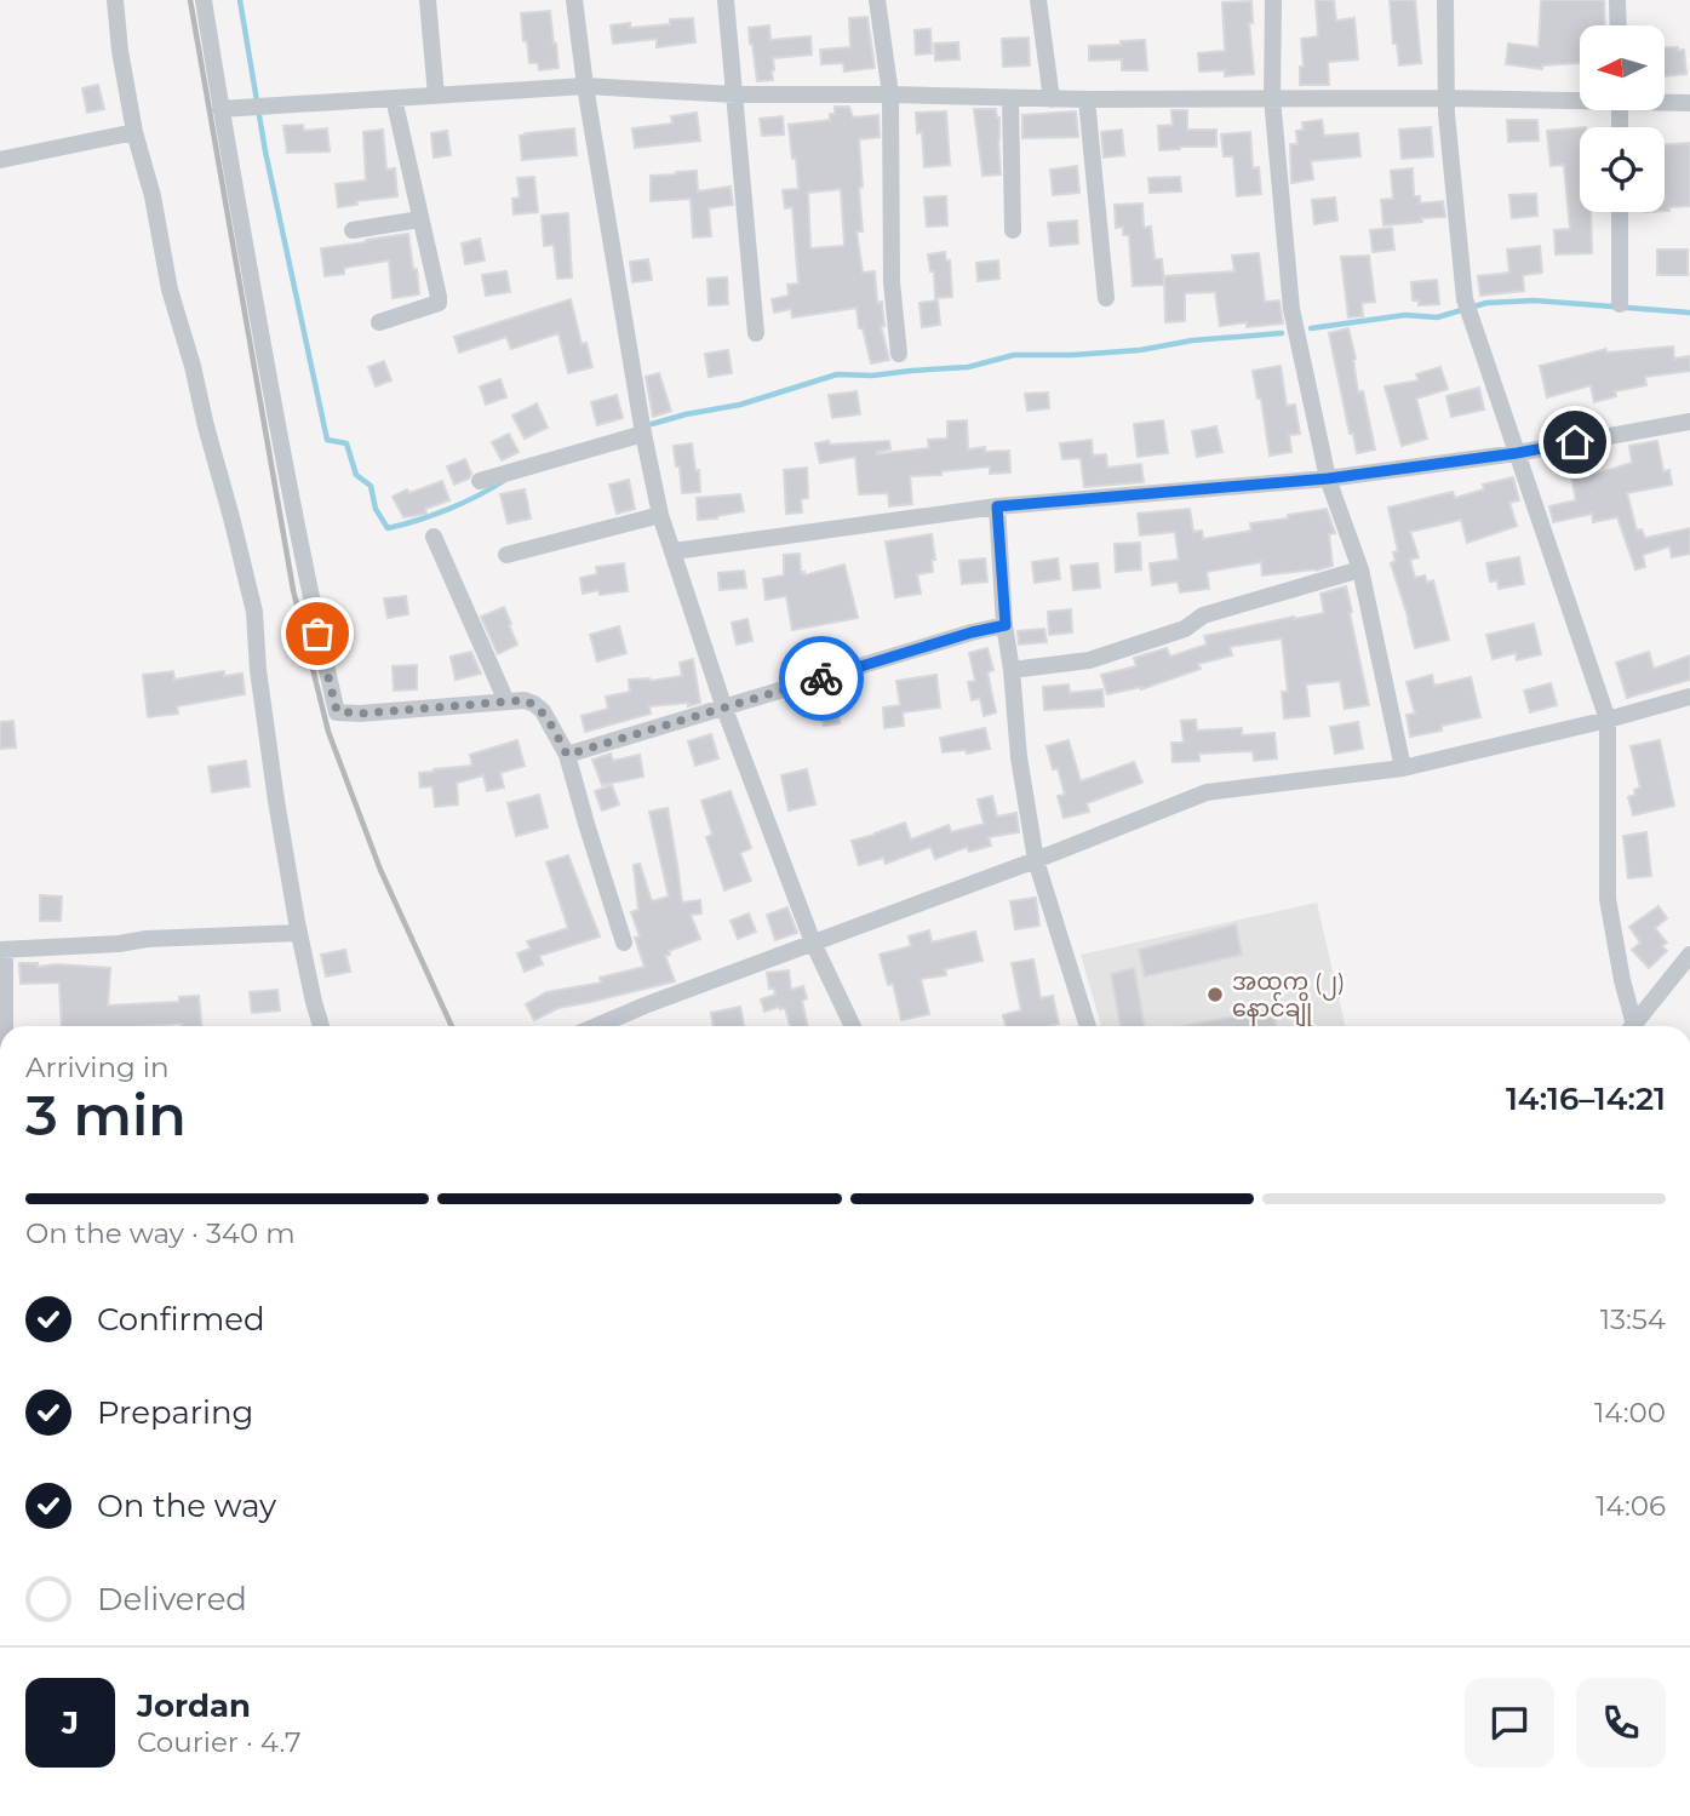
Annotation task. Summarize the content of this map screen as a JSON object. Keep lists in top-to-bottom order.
{
  "places": ["အထက (၂) နောင်ချို"],
  "north": "left",
  "page": {
    "heading": ["3 min", "Arriving in", "14:16–14:21"],
    "panel": ["Jordan", "Courier · 4.7"],
    "bar": "On the way · 340 m",
    "list": [
      ["Confirmed", "13:54"],
      ["Preparing", "14:00"],
      ["On the way", "14:06"],
      "Delivered"
    ],
    "round": "J"
  }
}
